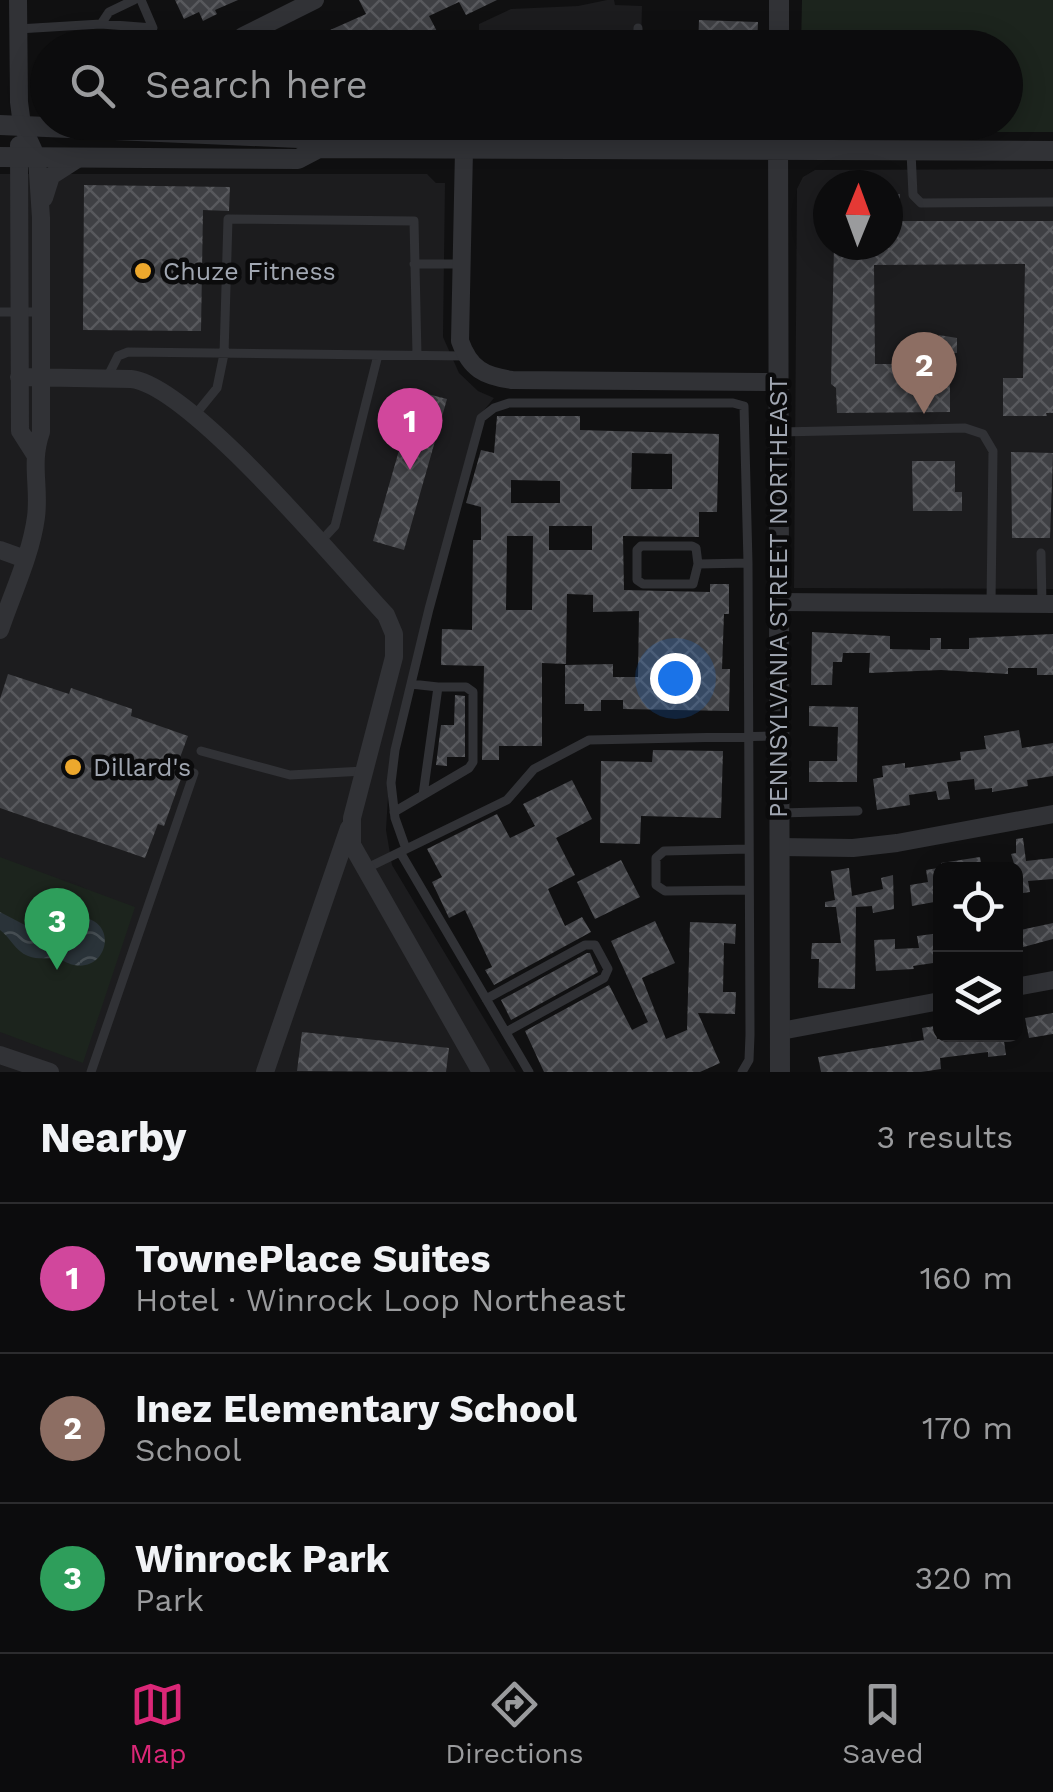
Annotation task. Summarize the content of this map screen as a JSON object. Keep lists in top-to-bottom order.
{
  "streets": {
    "street": ["PENNSYLVANIA STREET NORTHEAST"]
  },
  "places": ["Chuze Fitness", "Dillard's"],
  "north": "top",
  "page": {
    "search": "Search here",
    "pins": ["2", "1", "3"],
    "heading": ["Nearby", "3 results"],
    "list": [
      {
        "mark": "1",
        "name": "TownePlace Suites",
        "note": "Hotel · Winrock Loop Northeast",
        "value": "160 m"
      },
      {
        "mark": "2",
        "name": "Inez Elementary School",
        "note": "School",
        "value": "170 m"
      },
      {
        "mark": "3",
        "name": "Winrock Park",
        "note": "Park",
        "value": "320 m"
      }
    ],
    "nav": ["Map", "Directions", "Saved"]
  }
}
